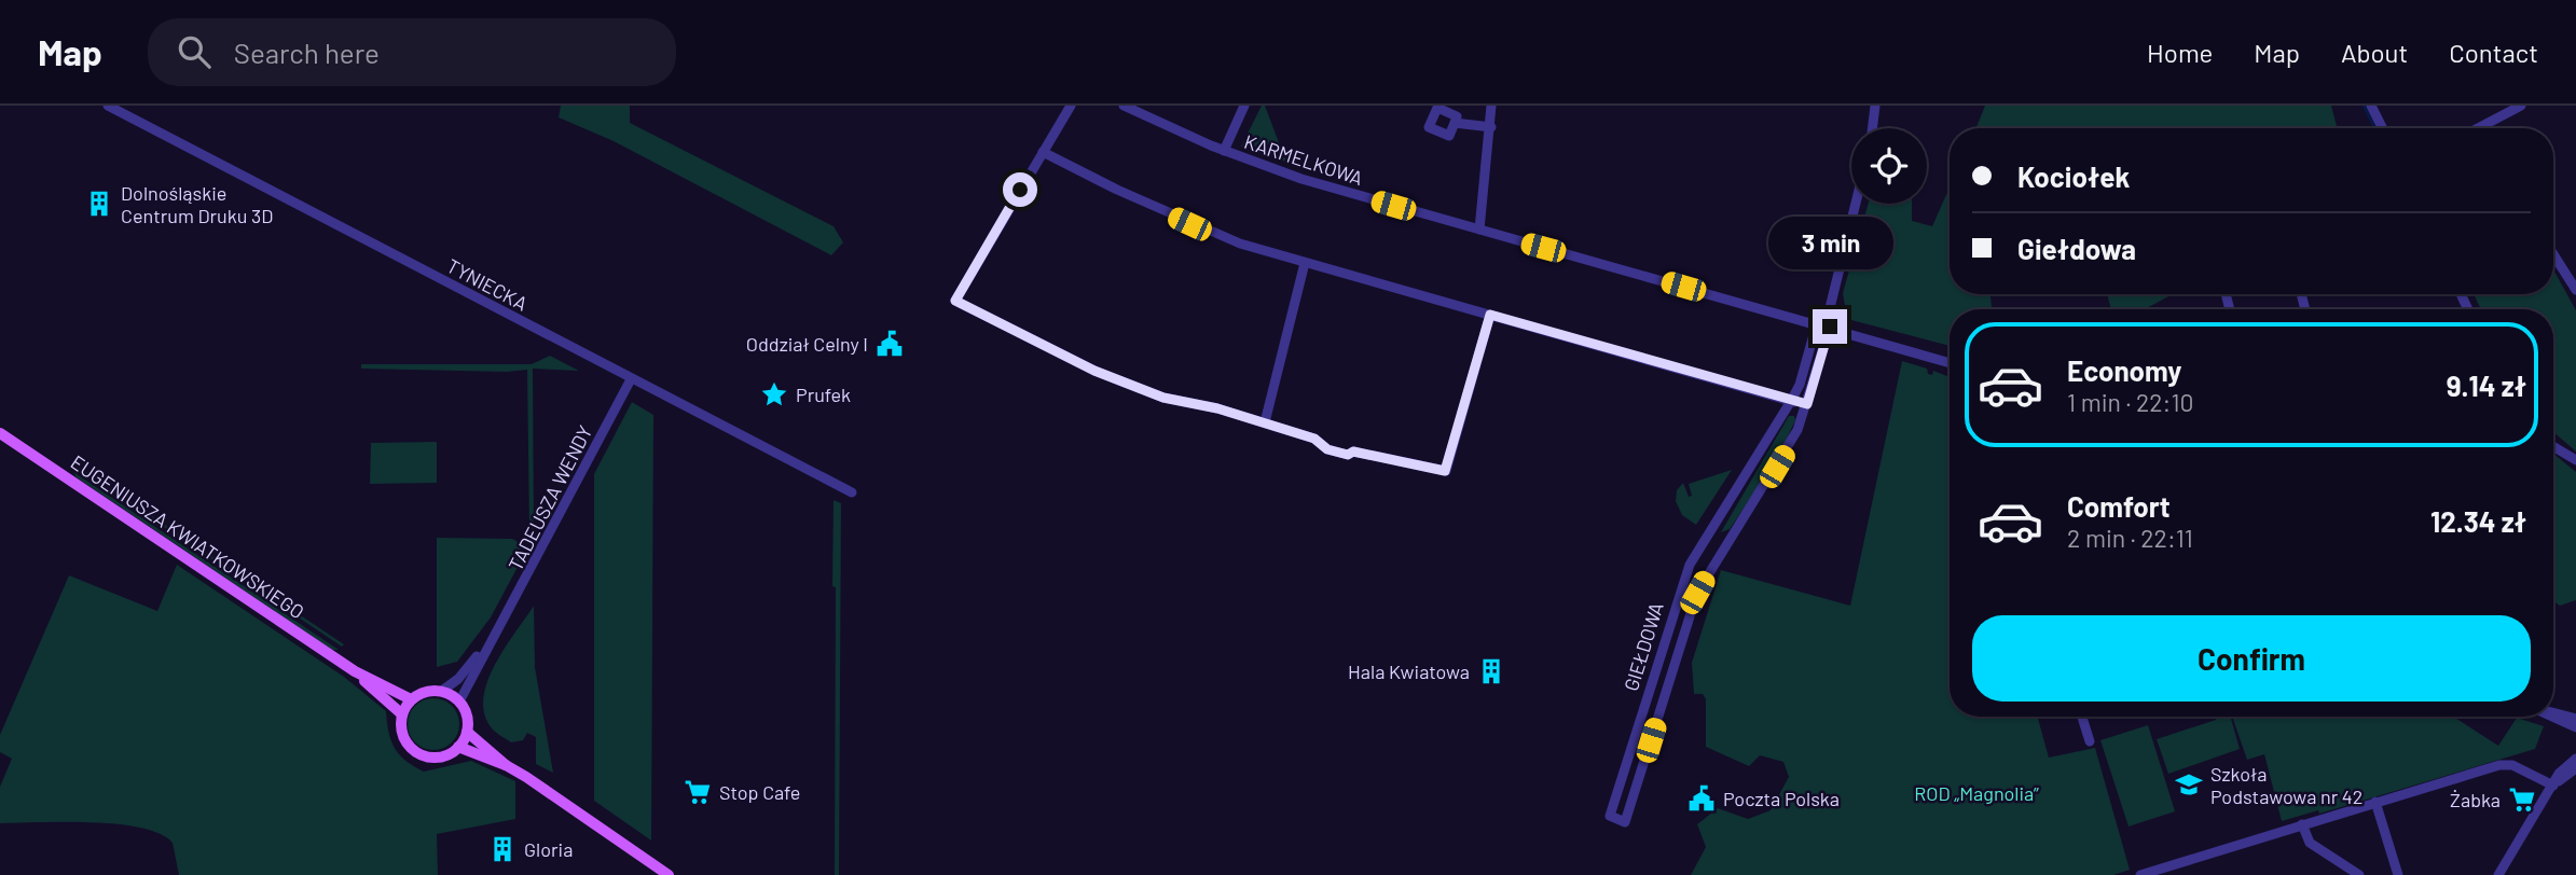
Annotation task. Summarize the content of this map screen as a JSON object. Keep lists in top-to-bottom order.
{
  "streets": {
    "main road": ["EUGENIUSZA KWIATKOWSKIEGO"],
    "street": [
      "KARMELKOWA",
      "TYNIECKA",
      "TADEUSZA WENDY",
      "GIEŁDOWA"
    ]
  },
  "crossings": [
    ["KARMELKOWA", "GIEŁDOWA"],
    ["TYNIECKA", "TADEUSZA WENDY"],
    ["TADEUSZA WENDY", "EUGENIUSZA KWIATKOWSKIEGO"]
  ],
  "parks": ["ROD „Magnolia”"],
  "places": {
    "building": ["Dolnośląskie Centrum Druku 3D", "Hala Kwiatowa", "Gloria"],
    "public building": ["Oddział Celny I", "Poczta Polska"],
    "place": ["Prufek"],
    "school or university": ["Szkoła Podstawowa nr 42"],
    "supermarket": ["Stop Cafe", "Żabka"]
  },
  "page": {
    "header": "Map",
    "search": "Search here",
    "nav": [
      "Home",
      "Map",
      "About",
      "Contact"
    ],
    "banner": ["Kociołek", "Giełdowa"],
    "bubble": "3 min",
    "list": [
      {
        "name": "Economy",
        "note": "1 min · 22:10",
        "value": "9.14 zł"
      },
      {
        "name": "Comfort",
        "note": "2 min · 22:11",
        "value": "12.34 zł"
      }
    ],
    "buttons": "Confirm"
  }
}
